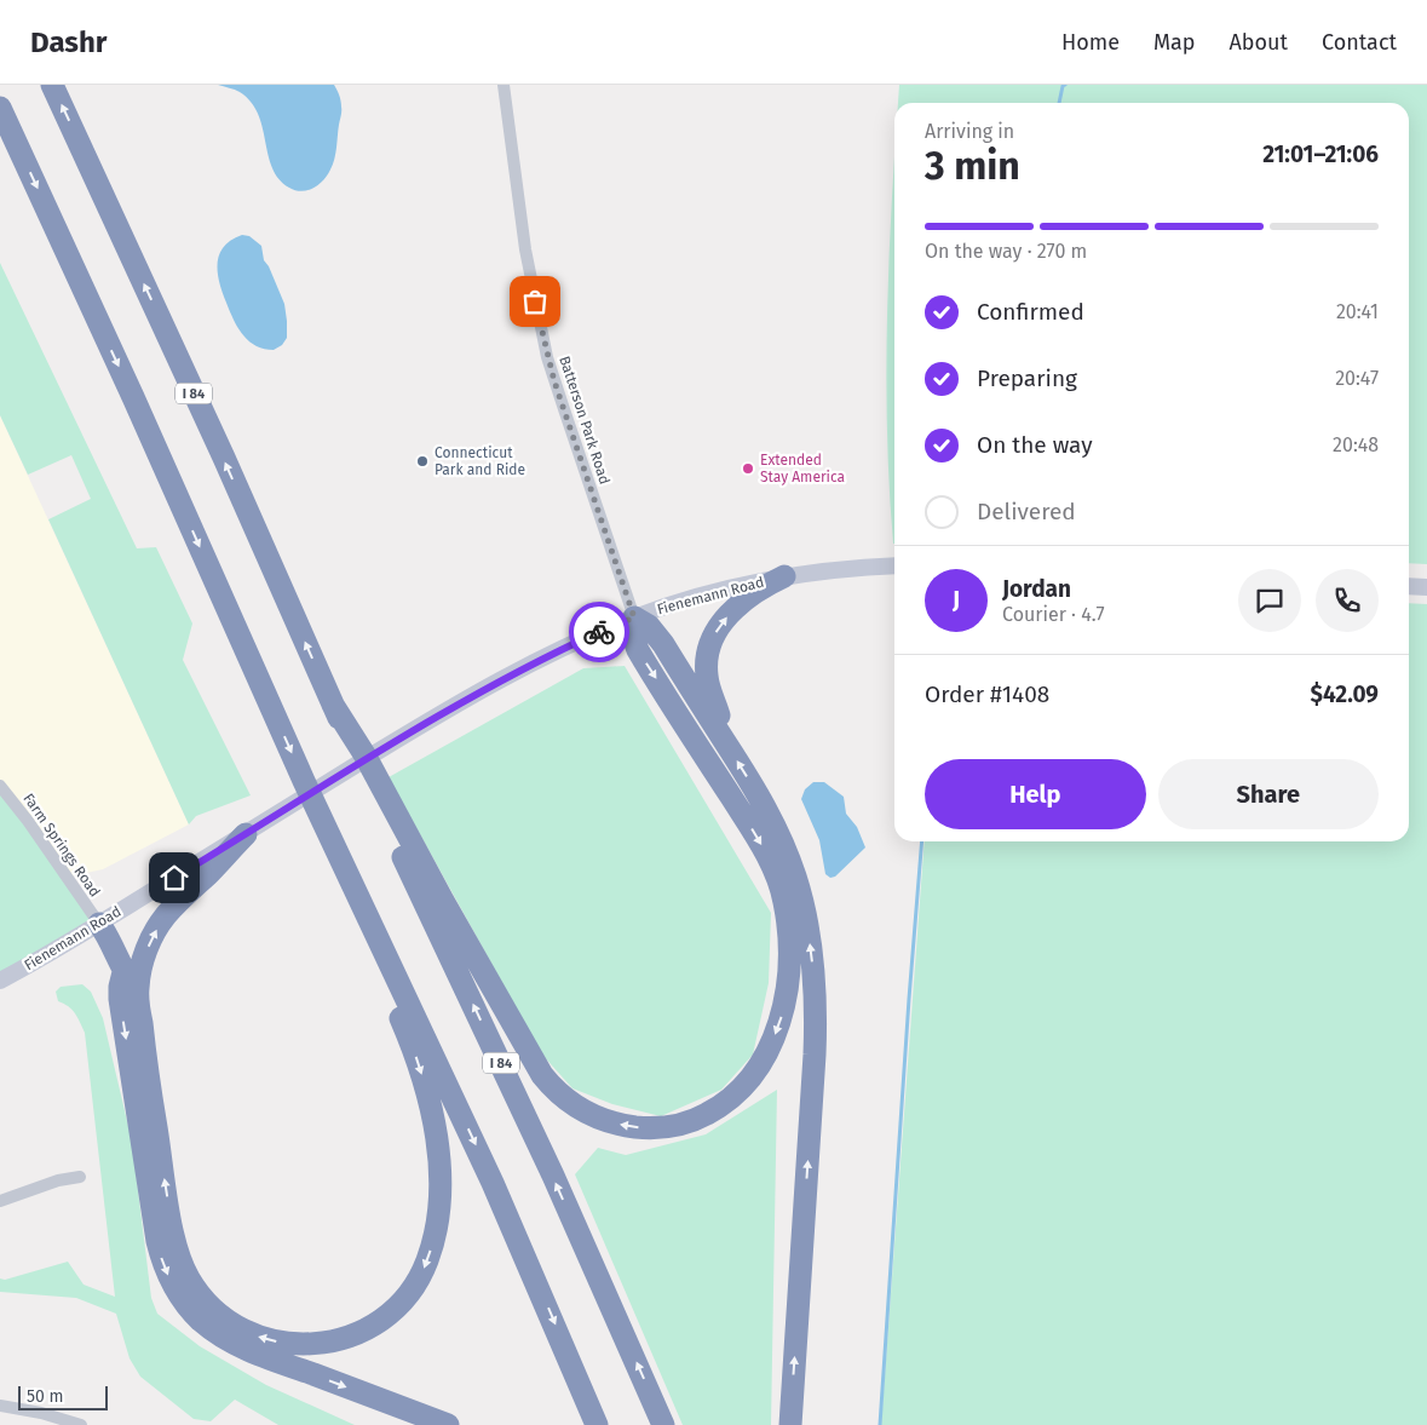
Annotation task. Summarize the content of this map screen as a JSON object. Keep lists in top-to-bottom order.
{
  "streets": {
    "highway": ["I 84"],
    "main road": ["Fienemann Road"],
    "street": ["Batterson Park Road", "Farm Springs Road"]
  },
  "crossings": [
    ["Batterson Park Road", "Fienemann Road"],
    ["Fienemann Road", "Farm Springs Road"]
  ],
  "places": ["Connecticut Park and Ride", "Extended Stay America"],
  "scale_bar": "50 m",
  "page": {
    "header": "Dashr",
    "nav": [
      "Home",
      "Map",
      "About",
      "Contact"
    ],
    "heading": ["3 min", "Arriving in", "21:01–21:06"],
    "panel": [
      "Jordan",
      "Courier · 4.7",
      "Order #1408",
      "$42.09"
    ],
    "bar": "On the way · 270 m",
    "list": [
      ["Confirmed", "20:41"],
      ["Preparing", "20:47"],
      ["On the way", "20:48"],
      "Delivered"
    ],
    "round": "J",
    "buttons": ["Help", "Share"],
    "scale": "50 m"
  }
}
